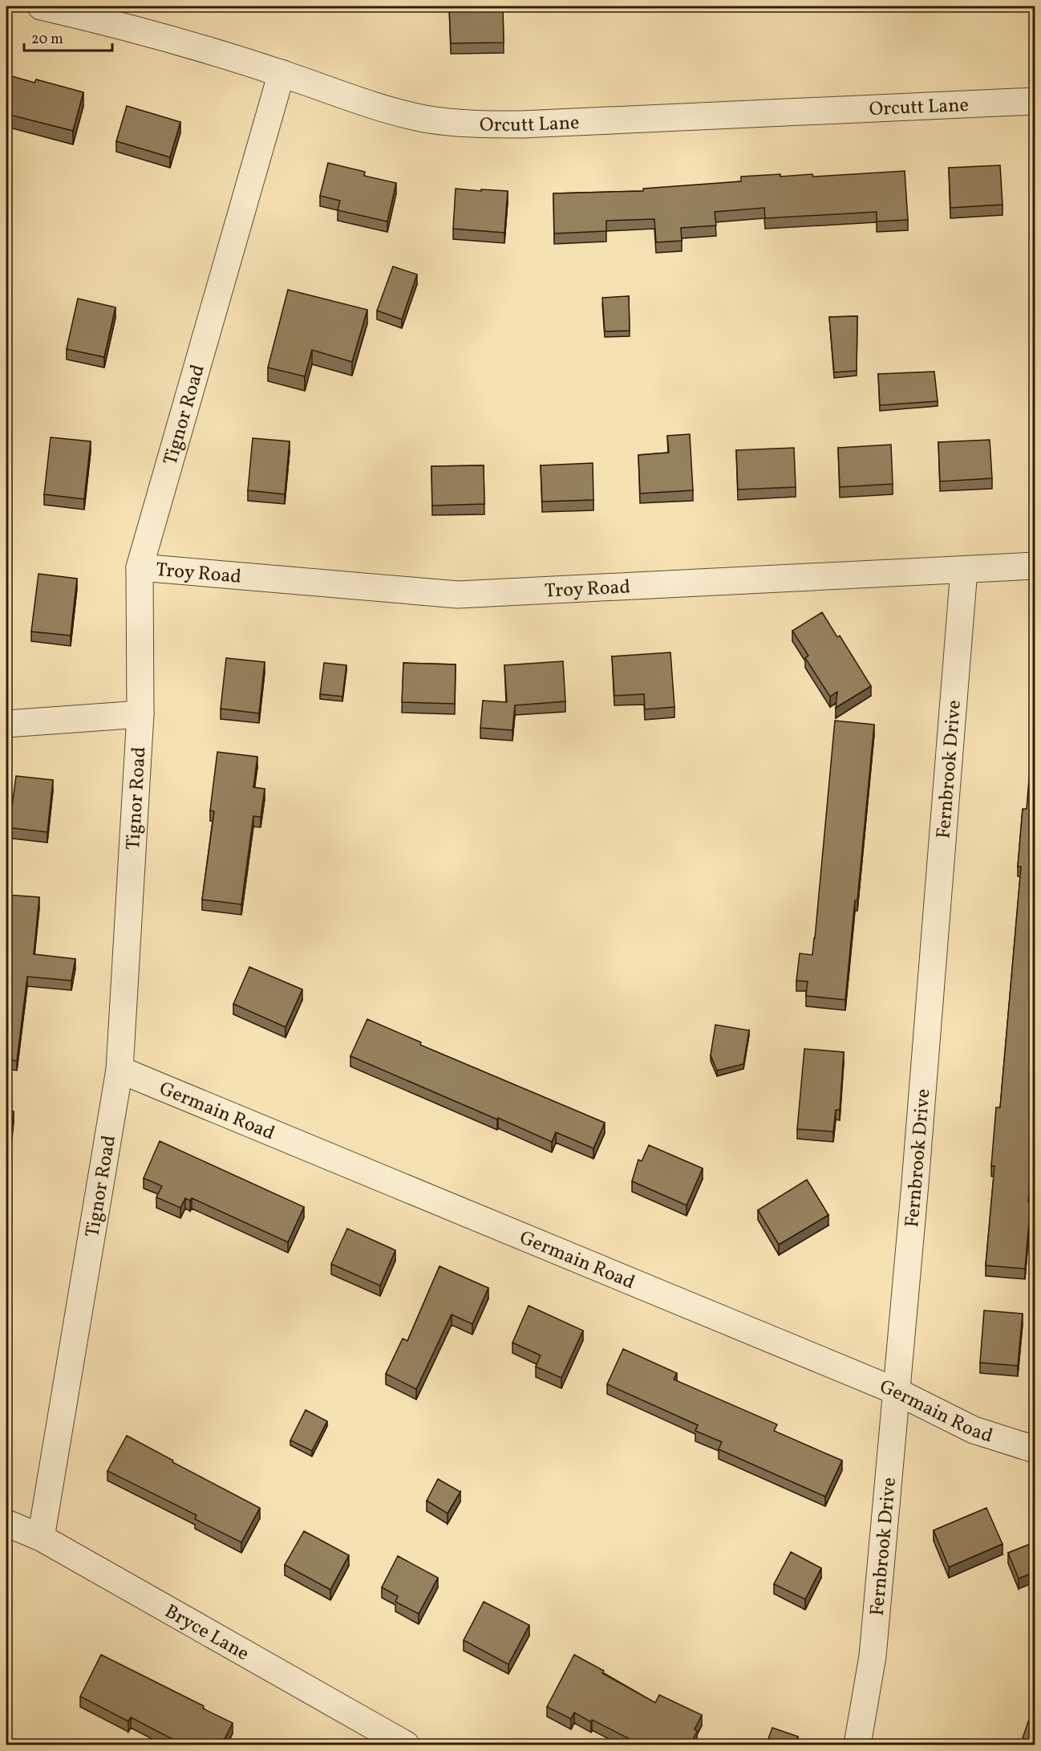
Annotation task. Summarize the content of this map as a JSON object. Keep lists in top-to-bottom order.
{
  "streets": {
    "street": [
      "Orcutt Lane",
      "Tignor Road",
      "Troy Road",
      "Fernbrook Drive",
      "Germain Road",
      "Bryce Lane"
    ]
  },
  "crossings": [
    ["Orcutt Lane", "Tignor Road"],
    ["Tignor Road", "Troy Road"],
    ["Tignor Road", "Germain Road"],
    ["Tignor Road", "Bryce Lane"],
    ["Troy Road", "Fernbrook Drive"],
    ["Fernbrook Drive", "Germain Road"]
  ],
  "scale_bar": "20 m"
}
